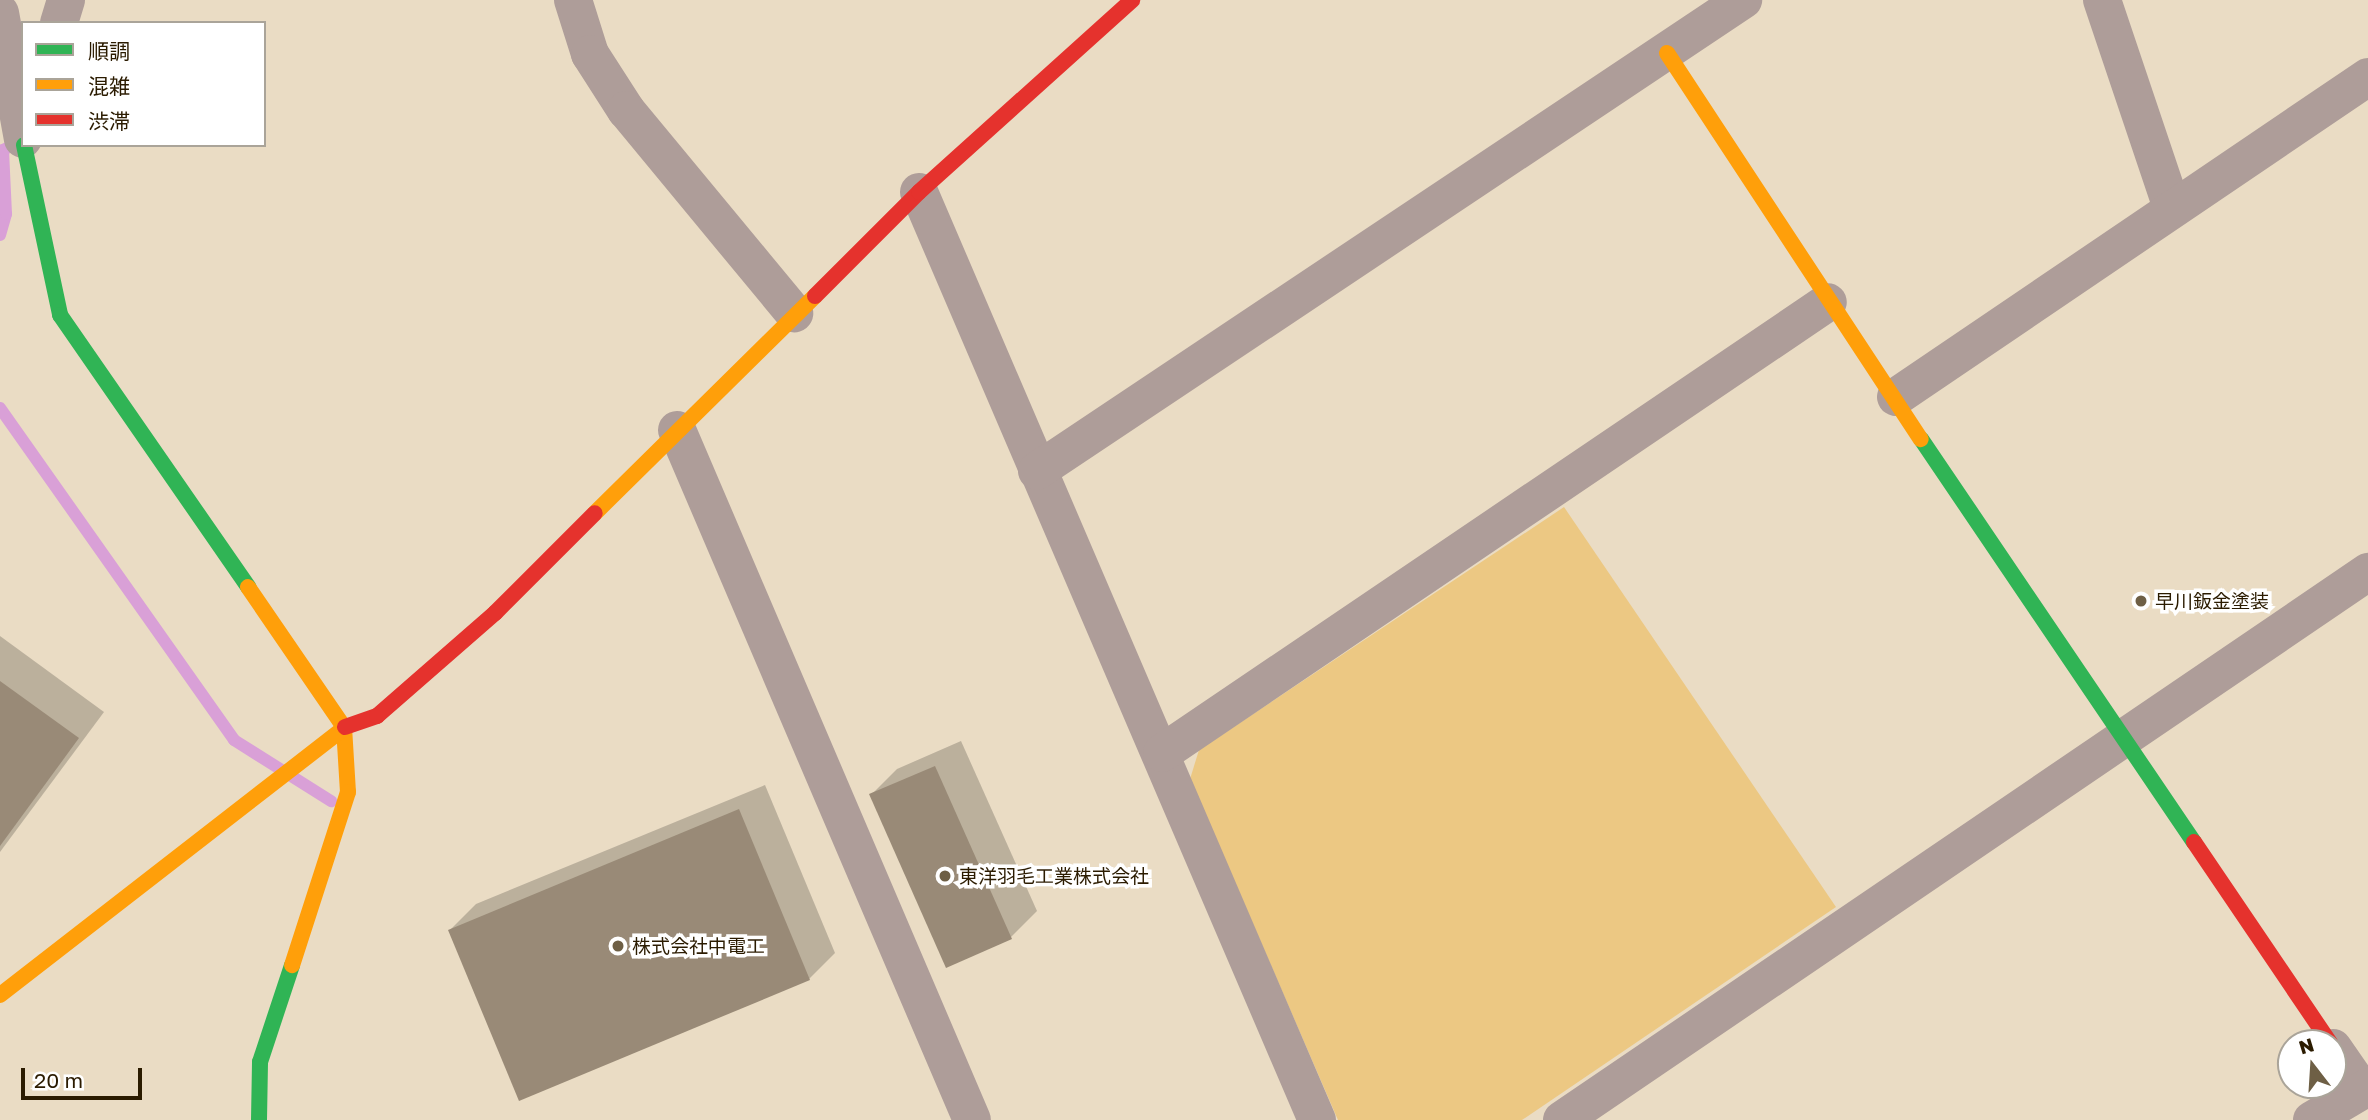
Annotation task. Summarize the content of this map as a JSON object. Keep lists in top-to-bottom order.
{
  "places": ["早川鈑金塗装", "東洋羽毛工業株式会社", "株式会社中電工"],
  "legend": ["順調", "混雑", "渋滞"],
  "scale_bar": "20 m",
  "north": "top"
}
